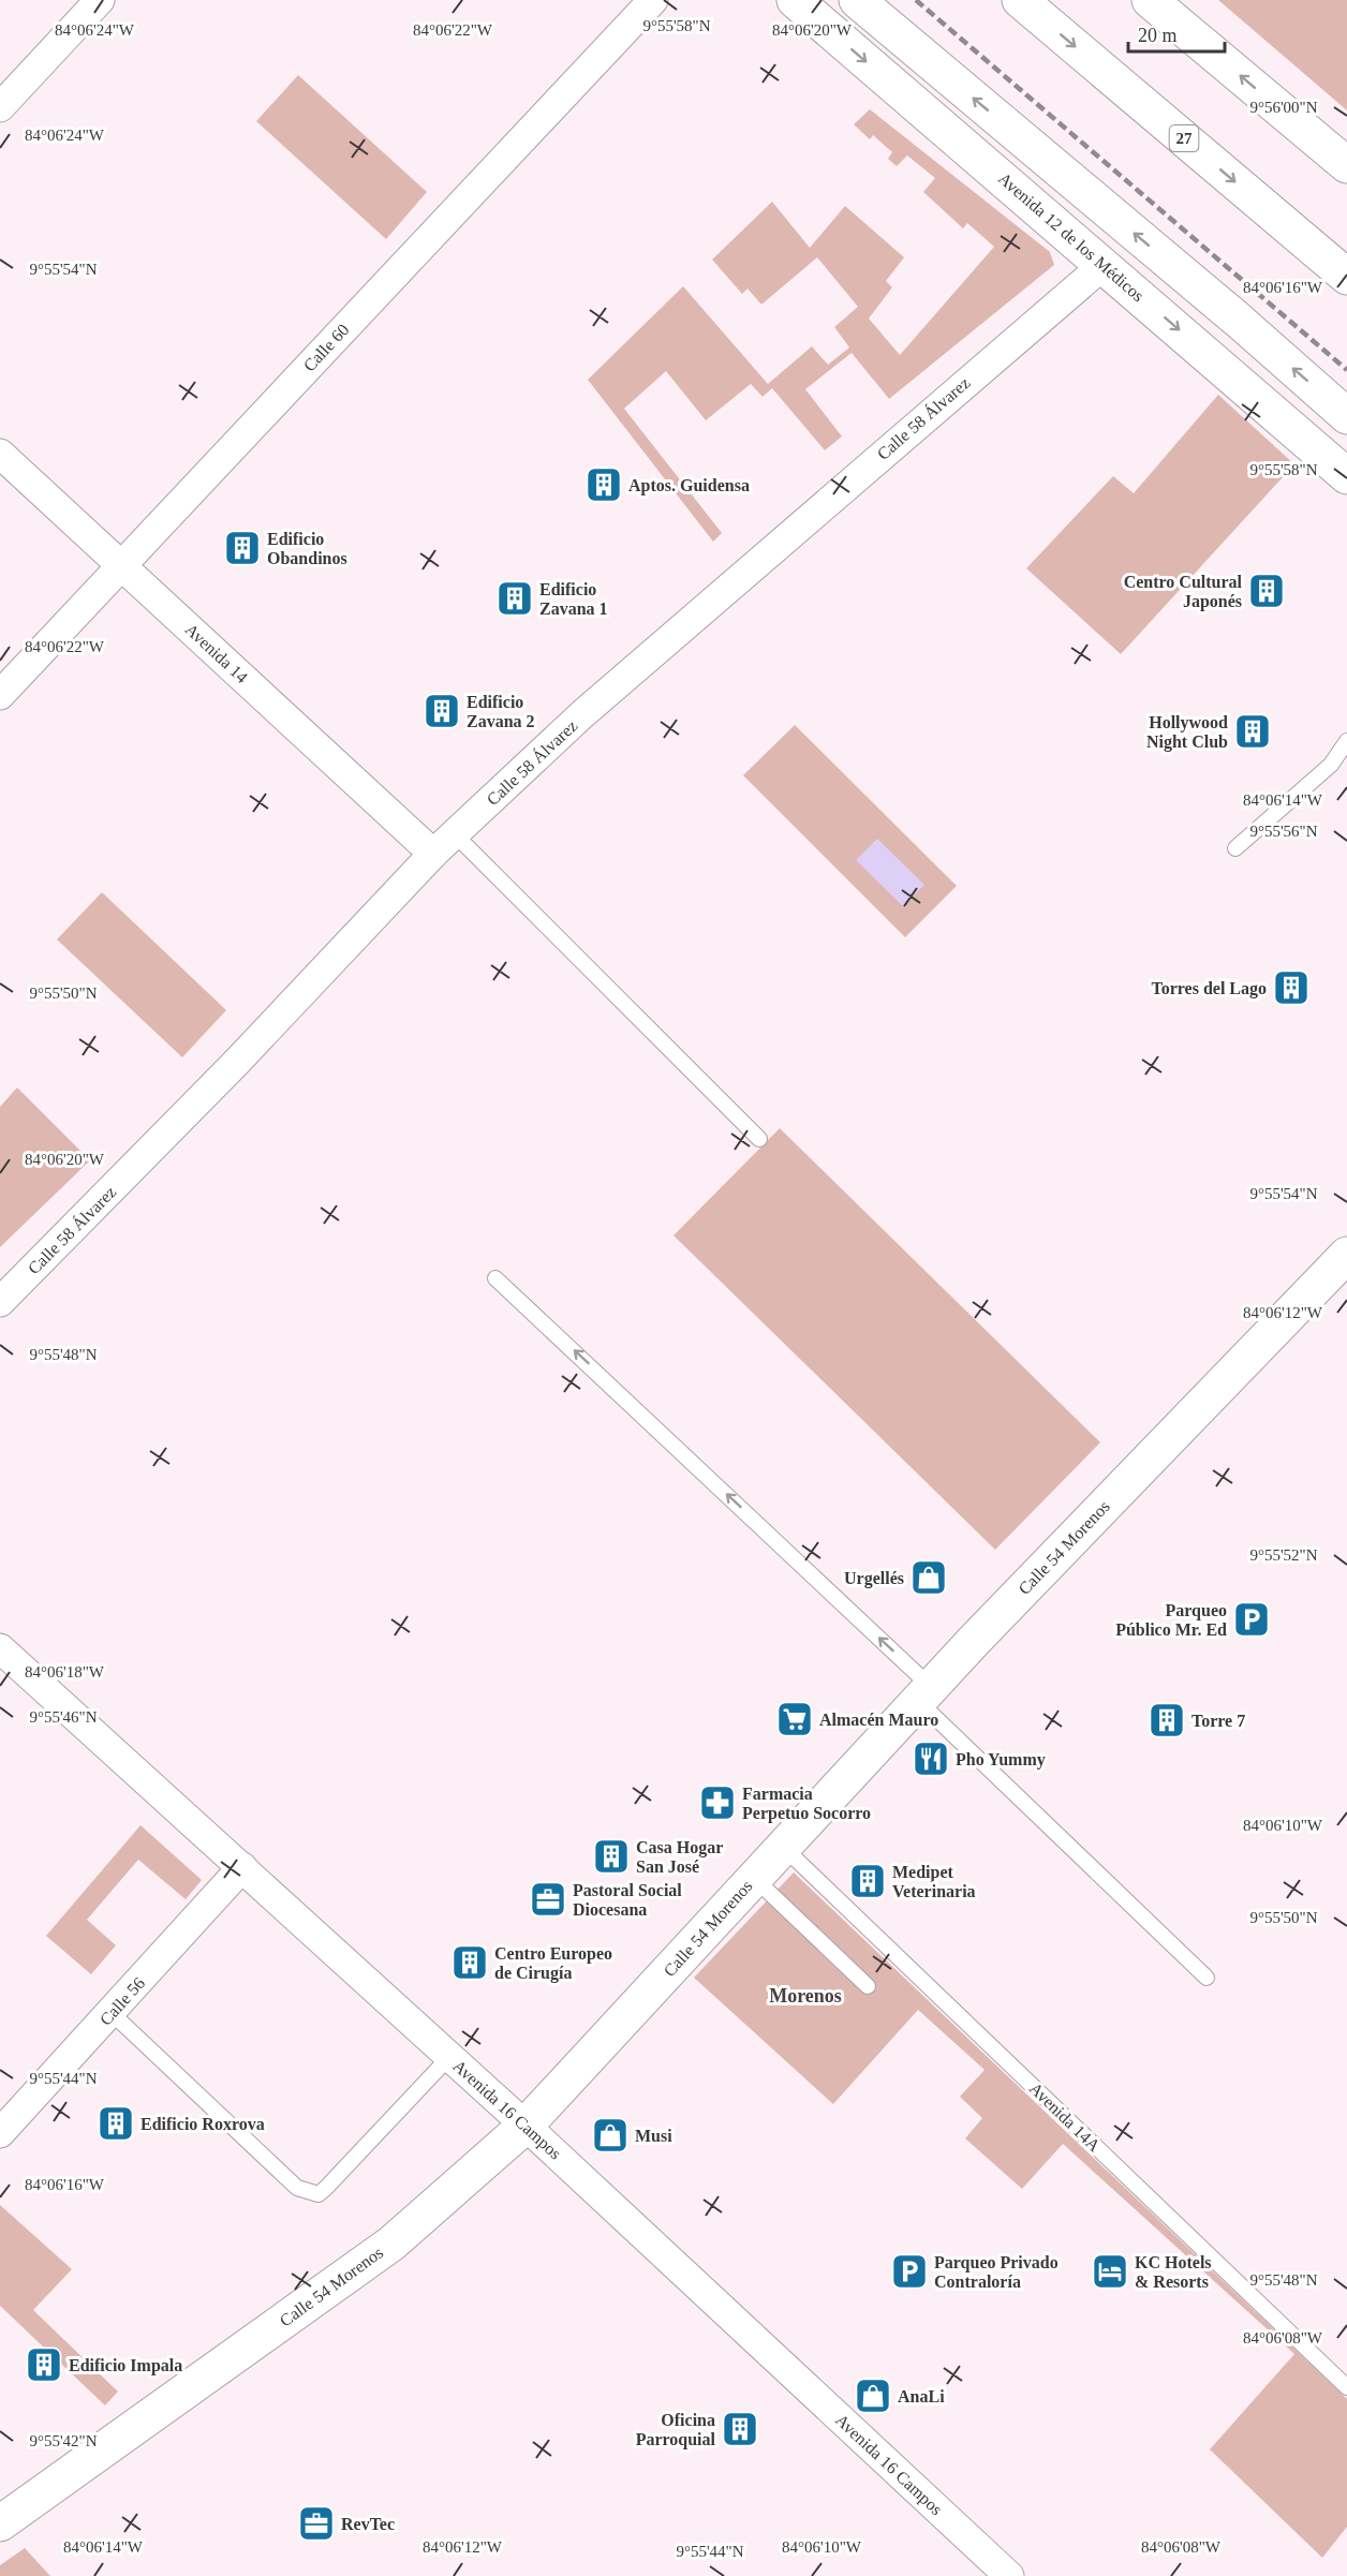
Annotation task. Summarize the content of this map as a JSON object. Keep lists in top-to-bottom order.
{
  "streets": {
    "main road": ["27", "Avenida 12 de los Médicos", "Calle 54 Morenos"],
    "street": [
      "Calle 60",
      "Calle 58 Álvarez",
      "Avenida 14",
      "Calle 56",
      "Avenida 16 Campos"
    ],
    "lane": ["Avenida 14A"]
  },
  "crossings": [
    ["Avenida 12 de los Médicos", "Calle 58 Álvarez"],
    ["Calle 60", "Avenida 14"],
    ["Calle 58 Álvarez", "Avenida 14"],
    ["Calle 54 Morenos", "Avenida 16 Campos"],
    ["Calle 54 Morenos", "Avenida 14A"],
    ["Calle 56", "Avenida 16 Campos"]
  ],
  "districts": ["Morenos"],
  "places": {
    "building": [
      "Aptos. Guidensa",
      "Edificio Obandinos",
      "Centro Cultural Japonés",
      "Edificio Zavana 1",
      "Edificio Zavana 2",
      "Hollywood Night Club",
      "Torres del Lago",
      "Torre 7",
      "Casa Hogar San José",
      "Medipet Veterinaria",
      "Centro Europeo de Cirugía",
      "Edificio Roxrova",
      "Edificio Impala",
      "Oficina Parroquial"
    ],
    "shop": ["Urgellés", "Musi", "AnaLi"],
    "parking": ["Parqueo Público Mr. Ed", "Parqueo Privado Contraloría"],
    "supermarket": ["Almacén Mauro"],
    "restaurant": ["Pho Yummy"],
    "pharmacy": ["Farmacia Perpetuo Socorro"],
    "office": ["Pastoral Social Diocesana", "RevTec"],
    "hotel": ["KC Hotels & Resorts"]
  },
  "scale_bar": "20 m",
  "coordinates": [
    "9°55'58\"N",
    "84°06'24\"W",
    "84°06'22\"W",
    "84°06'20\"W",
    "9°56'00\"N",
    "9°55'54\"N",
    "84°06'16\"W",
    "84°06'14\"W",
    "9°55'56\"N",
    "9°55'50\"N",
    "84°06'12\"W",
    "9°55'48\"N",
    "9°55'52\"N",
    "84°06'18\"W",
    "9°55'46\"N",
    "84°06'10\"W",
    "9°55'44\"N",
    "84°06'08\"W",
    "9°55'42\"N"
  ]
}
